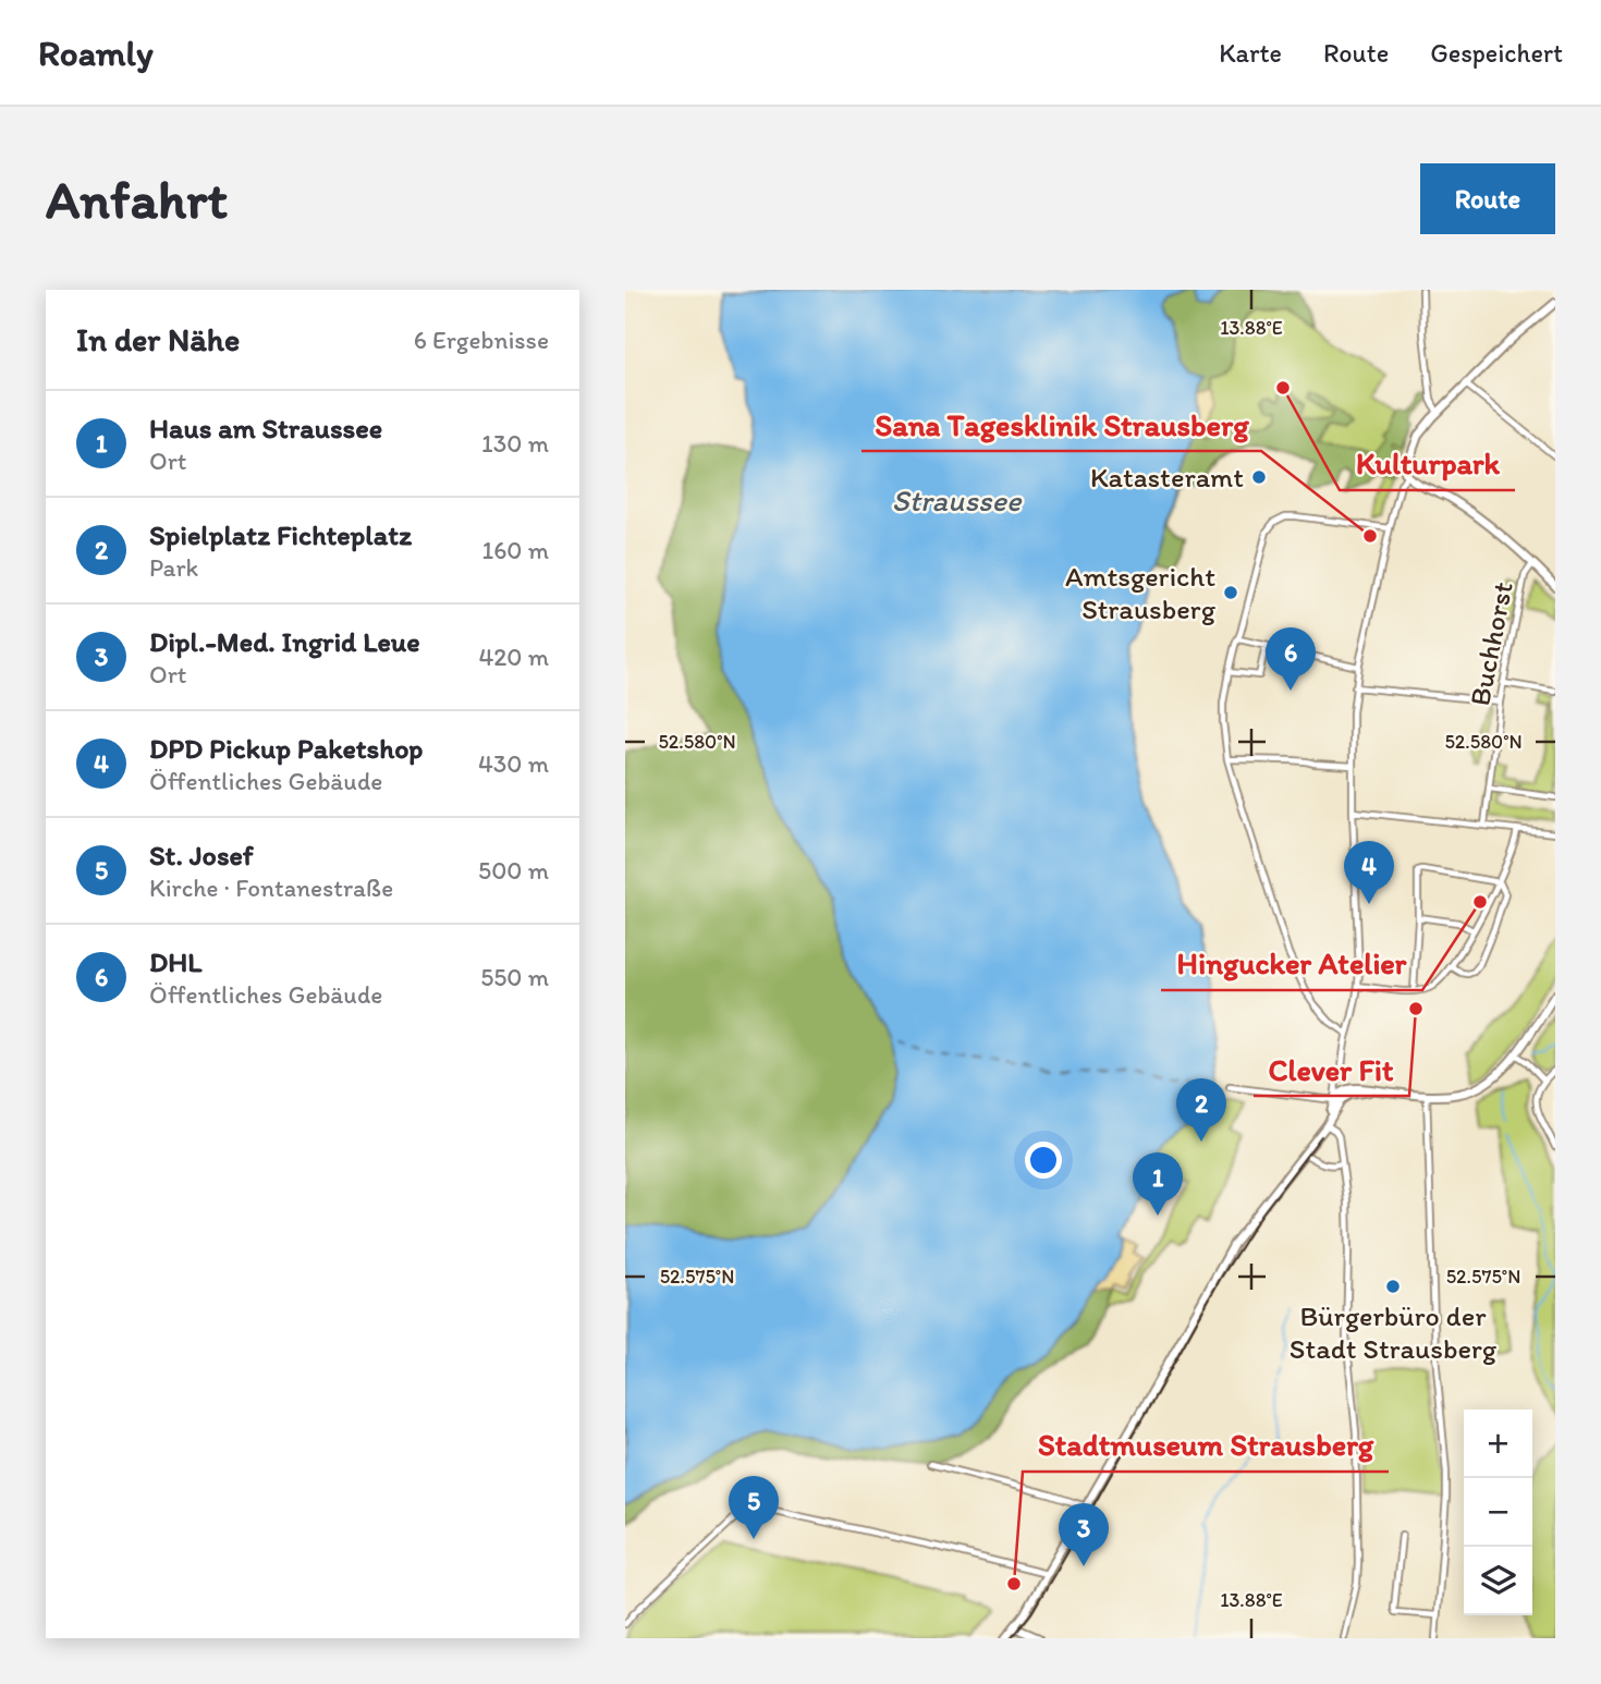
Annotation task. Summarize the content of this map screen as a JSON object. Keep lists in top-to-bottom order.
{
  "streets": {
    "street": ["Buchhorst"]
  },
  "water": ["Straussee"],
  "places": [
    "Kulturpark",
    "Katasteramt",
    "Sana Tagesklinik Strausberg",
    "Amtsgericht Strausberg",
    "Hingucker Atelier",
    "Clever Fit",
    "Bürgerbüro der Stadt Strausberg",
    "Stadtmuseum Strausberg"
  ],
  "page": {
    "header": "Roamly",
    "nav": ["Karte", "Route", "Gespeichert"],
    "buttons": "Route",
    "title": "Anfahrt",
    "heading": ["In der Nähe", "6 Ergebnisse"],
    "list": [
      {
        "mark": "1",
        "name": "Haus am Straussee",
        "note": "Ort",
        "value": "130 m"
      },
      {
        "mark": "2",
        "name": "Spielplatz Fichteplatz",
        "note": "Park",
        "value": "160 m"
      },
      {
        "mark": "3",
        "name": "Dipl.-Med. Ingrid Leue",
        "note": "Ort",
        "value": "420 m"
      },
      {
        "mark": "4",
        "name": "DPD Pickup Paketshop",
        "note": "Öffentliches Gebäude",
        "value": "430 m"
      },
      {
        "mark": "5",
        "name": "St. Josef",
        "note": "Kirche · Fontanestraße",
        "value": "500 m"
      },
      {
        "mark": "6",
        "name": "DHL",
        "note": "Öffentliches Gebäude",
        "value": "550 m"
      }
    ],
    "pins": [
      "6",
      "4",
      "2",
      "1",
      "5",
      "3"
    ],
    "map_buttons": ["+", "−"]
  },
  "coordinates": ["13.88°E", "52.580°N", "52.575°N"]
}
